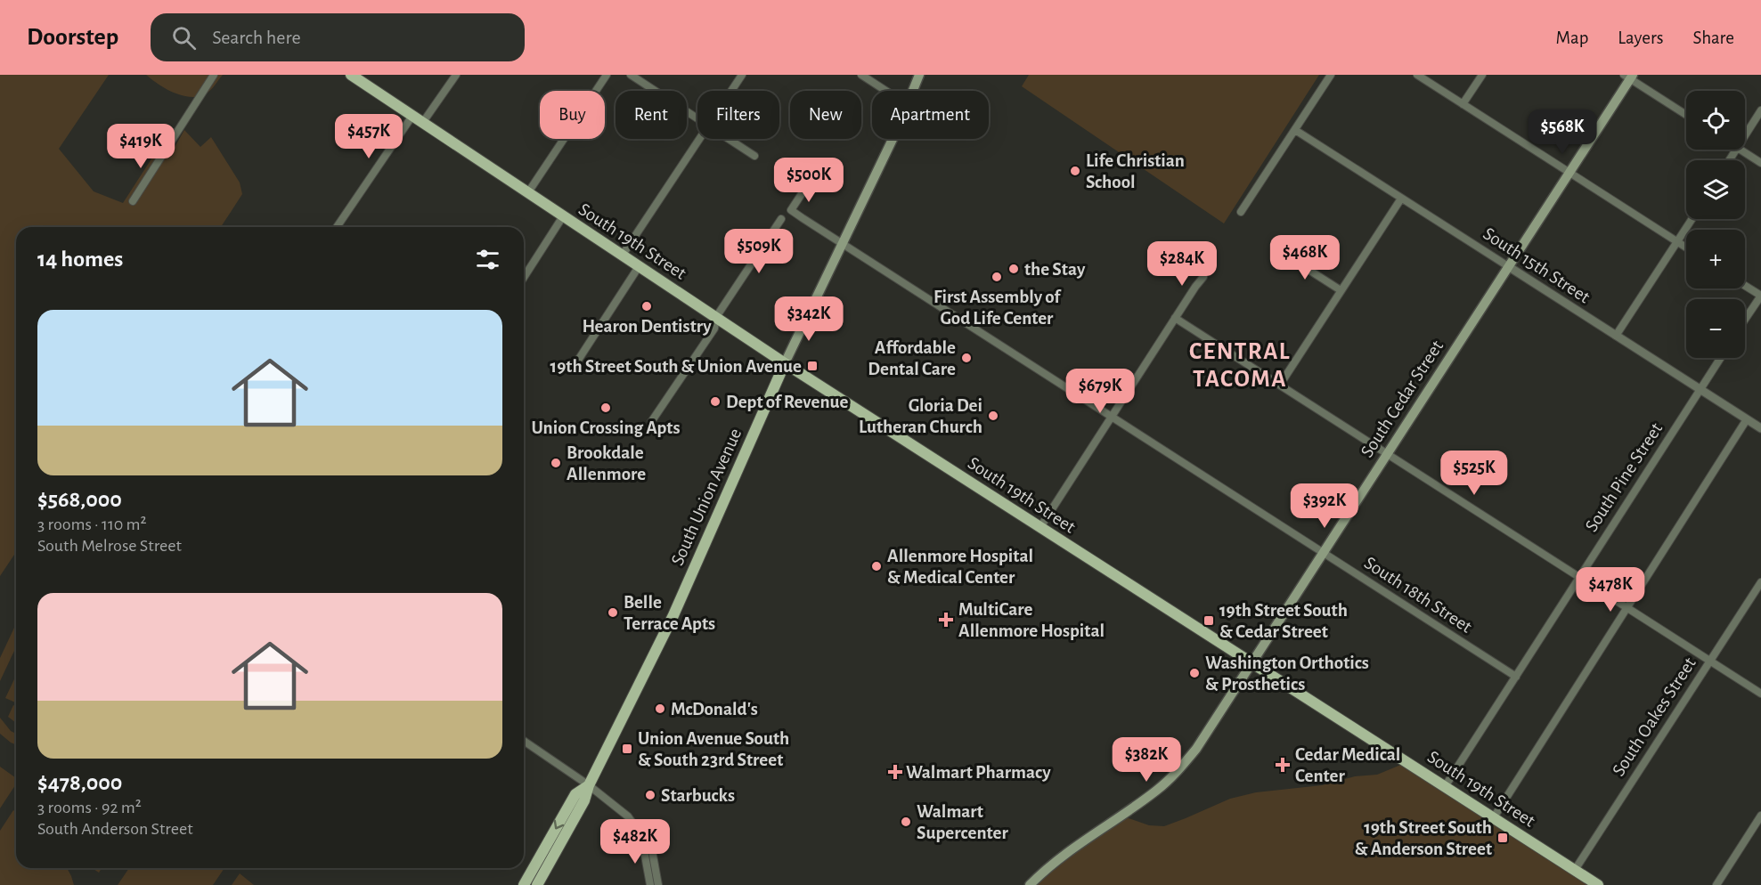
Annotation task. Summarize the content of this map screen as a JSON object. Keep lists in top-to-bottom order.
{
  "streets": {
    "main road": ["South 19th Street", "South Cedar Street", "South Union Avenue"],
    "street": [
      "South 15th Street",
      "South Pine Street",
      "South 18th Street",
      "South Oakes Street"
    ]
  },
  "crossings": [
    ["South 19th Street", "South Cedar Street"],
    ["South 19th Street", "South Pine Street"],
    ["South 19th Street", "South Union Avenue"],
    ["South 19th Street", "South Oakes Street"],
    ["South 15th Street", "South Cedar Street"],
    ["South 15th Street", "South Pine Street"],
    ["South Cedar Street", "South 18th Street"],
    ["South Pine Street", "South 18th Street"],
    ["South Union Avenue", "South 18th Street"]
  ],
  "districts": ["CENTRAL TACOMA"],
  "places": {
    "other": [
      "Life Christian School",
      "the Stay",
      "First Assembly of God Life Center",
      "Hearon Dentistry",
      "Affordable Dental Care",
      "Dept of Revenue",
      "Union Crossing Apts",
      "Gloria Dei Lutheran Church",
      "Brookdale Allenmore",
      "Allenmore Hospital & Medical Center",
      "Belle Terrace Apts",
      "Washington Orthotics & Prosthetics",
      "McDonald's",
      "Starbucks",
      "Walmart Supercenter"
    ],
    "transit": [
      "19th Street South & Union Avenue",
      "19th Street South & Cedar Street",
      "Union Avenue South & South 23rd Street",
      "19th Street South & Anderson Street"
    ],
    "health": ["MultiCare Allenmore Hospital", "Cedar Medical Center", "Walmart Pharmacy"]
  },
  "page": {
    "header": "Doorstep",
    "search": "Search here",
    "nav": ["Map", "Layers", "Share"],
    "map_buttons": ["+", "−"],
    "chip": [
      "Buy",
      "Rent",
      "Filters",
      "New",
      "Apartment"
    ],
    "price": [
      "$568K",
      "$457K",
      "$419K",
      "$500K",
      "$509K",
      "$468K",
      "$284K",
      "$342K",
      "$679K",
      "$525K",
      "$392K",
      "$478K",
      "$382K",
      "$482K"
    ],
    "heading": "14 homes",
    "list": [
      {
        "name": "$568,000",
        "note": "3 rooms · 110 m² · South Melrose Street"
      },
      {
        "name": "$478,000",
        "note": "3 rooms · 92 m² · South Anderson Street"
      }
    ]
  }
}
